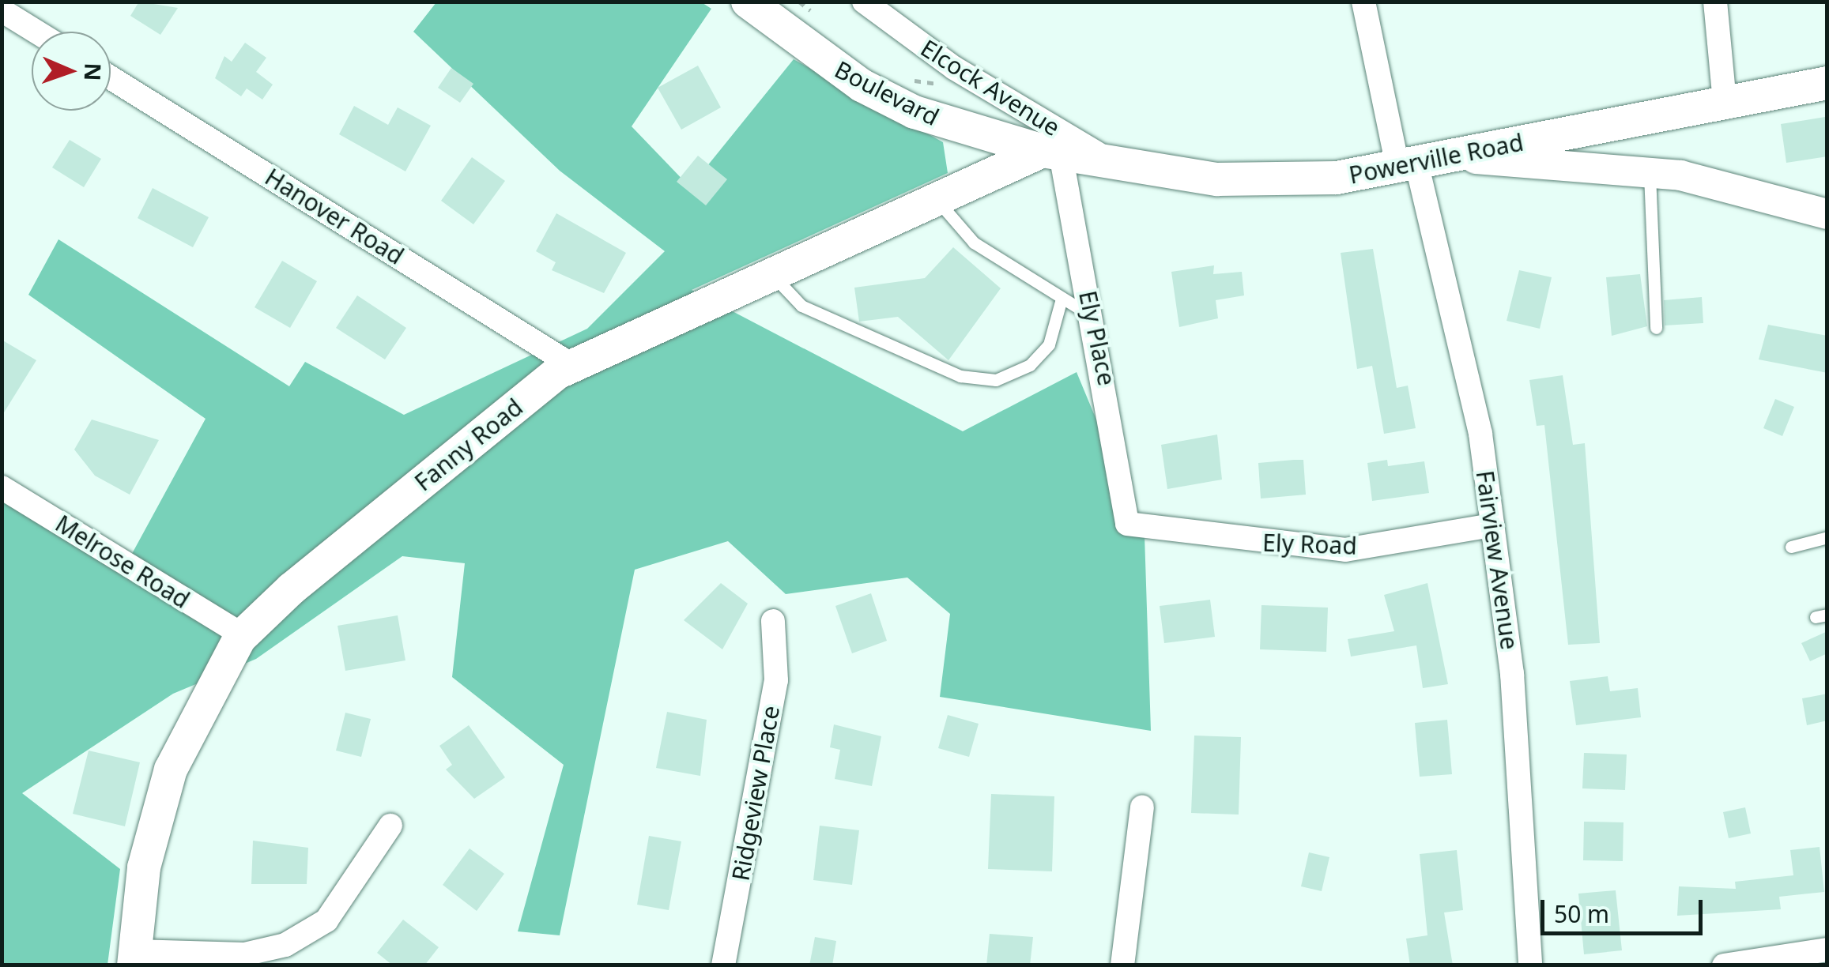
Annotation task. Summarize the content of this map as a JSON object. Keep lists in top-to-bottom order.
{
  "streets": {
    "main road": ["Boulevard", "Powerville Road", "Fanny Road"],
    "street": [
      "Elcock Avenue",
      "Hanover Road",
      "Ely Place",
      "Ely Road",
      "Fairview Avenue",
      "Melrose Road",
      "Ridgeview Place"
    ]
  },
  "crossings": [
    ["Elcock Avenue", "Powerville Road"],
    ["Boulevard", "Powerville Road"],
    ["Boulevard", "Ely Place"],
    ["Boulevard", "Fanny Road"],
    ["Powerville Road", "Ely Place"],
    ["Powerville Road", "Fanny Road"],
    ["Powerville Road", "Fairview Avenue"],
    ["Hanover Road", "Fanny Road"],
    ["Ely Place", "Fanny Road"],
    ["Ely Place", "Ely Road"],
    ["Fanny Road", "Melrose Road"],
    ["Ely Road", "Fairview Avenue"]
  ],
  "scale_bar": "50 m",
  "north": "right"
}
